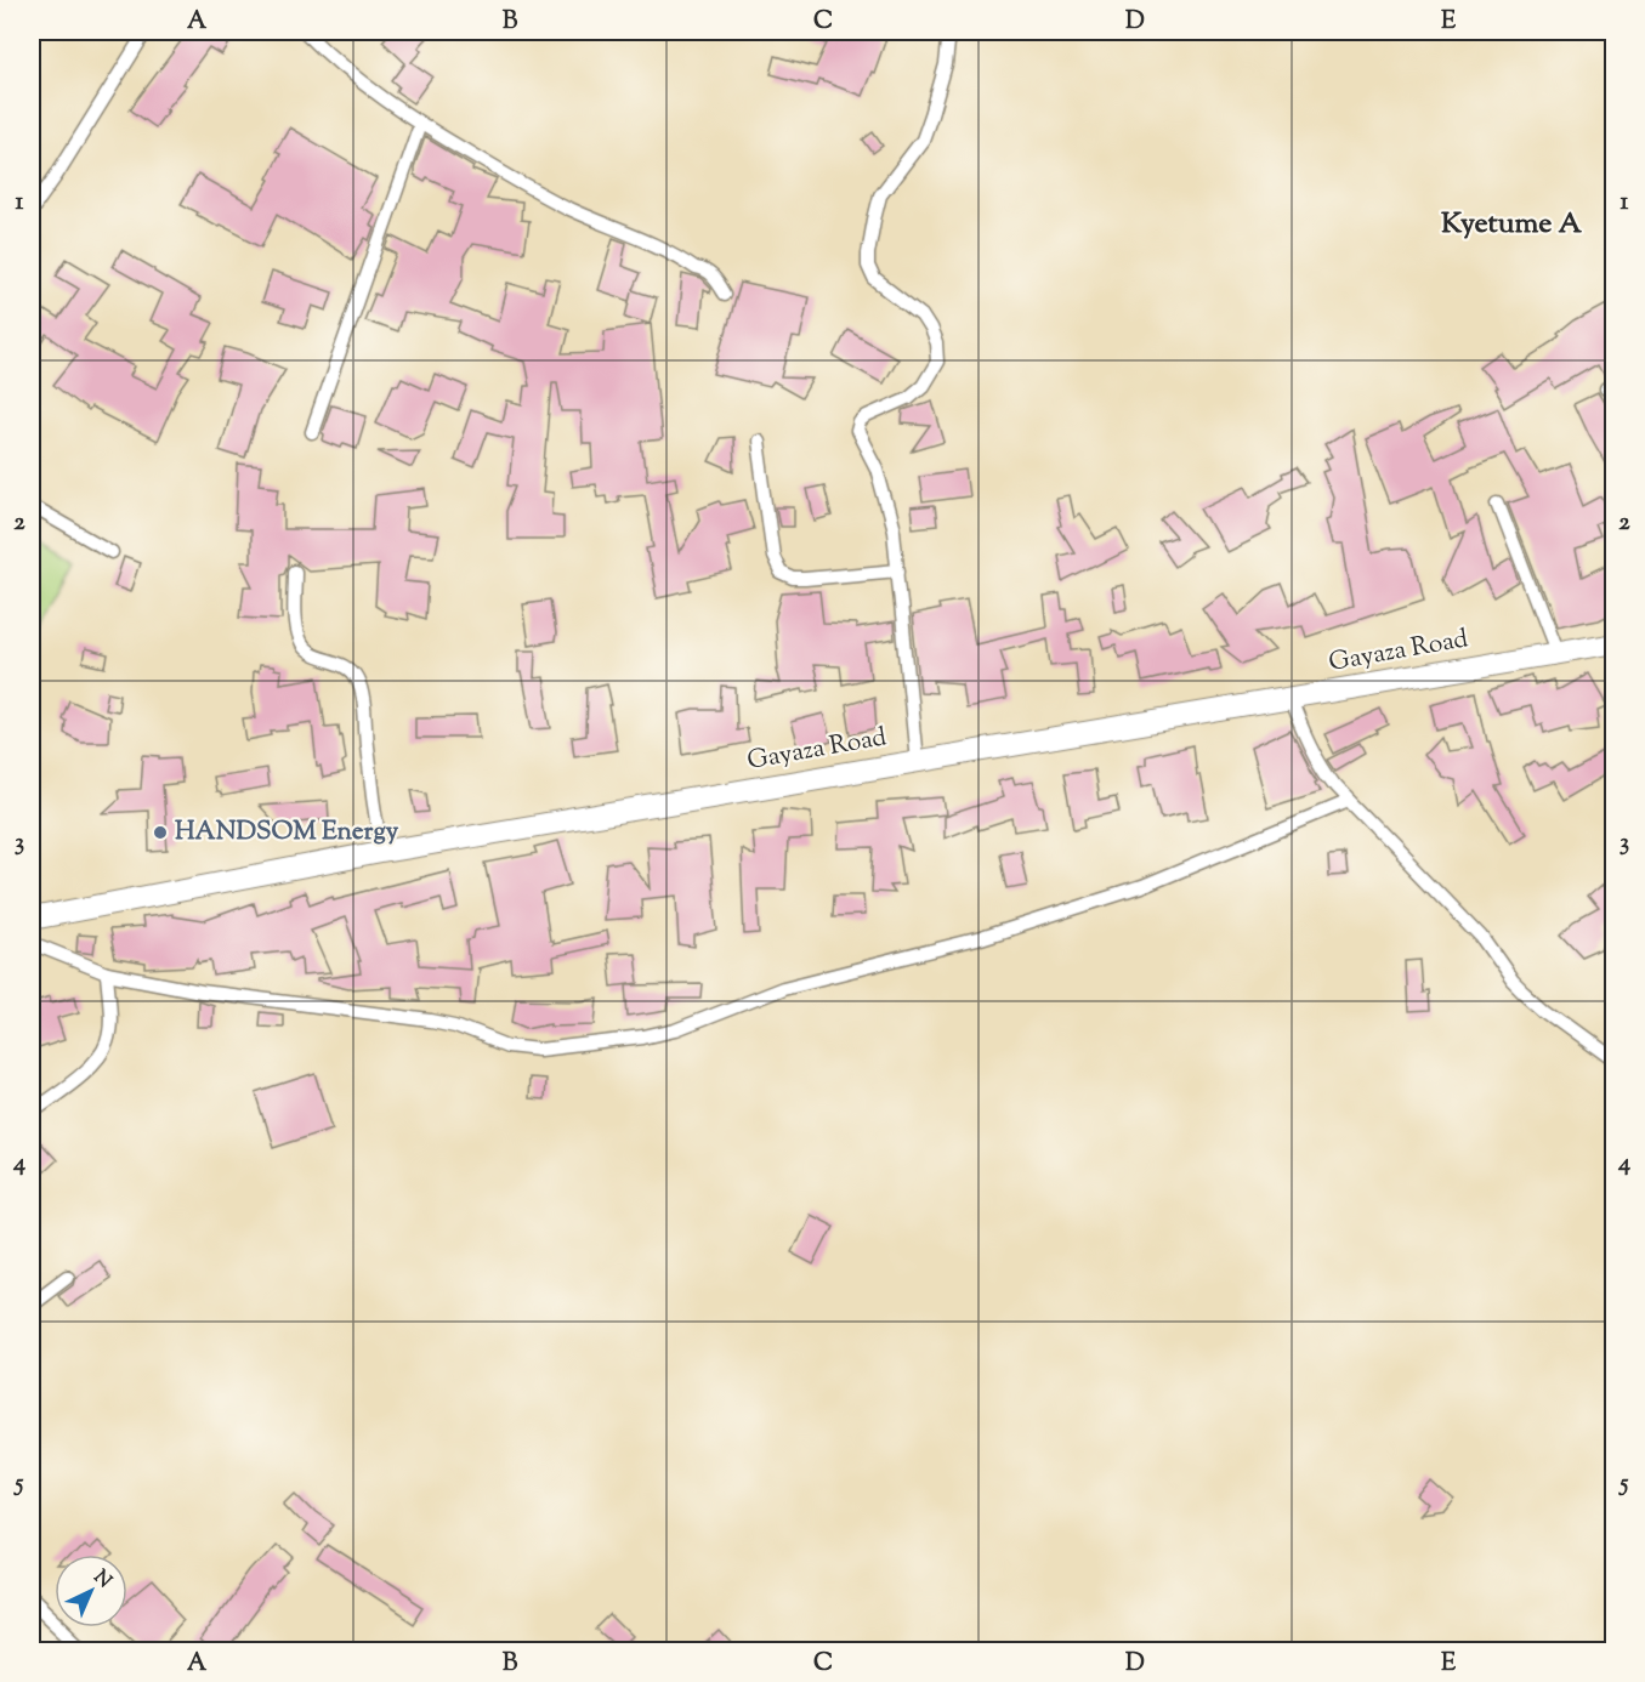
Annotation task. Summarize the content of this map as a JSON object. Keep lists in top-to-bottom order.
{
  "streets": {
    "main road": ["Gayaza Road"]
  },
  "districts": ["Kyetume A"],
  "places": ["HANDSOM Energy"],
  "north": "top right",
  "grid": {
    "columns": [
      "A",
      "B",
      "C",
      "D",
      "E"
    ],
    "rows": [
      "1",
      "2",
      "3",
      "4",
      "5"
    ]
  }
}
